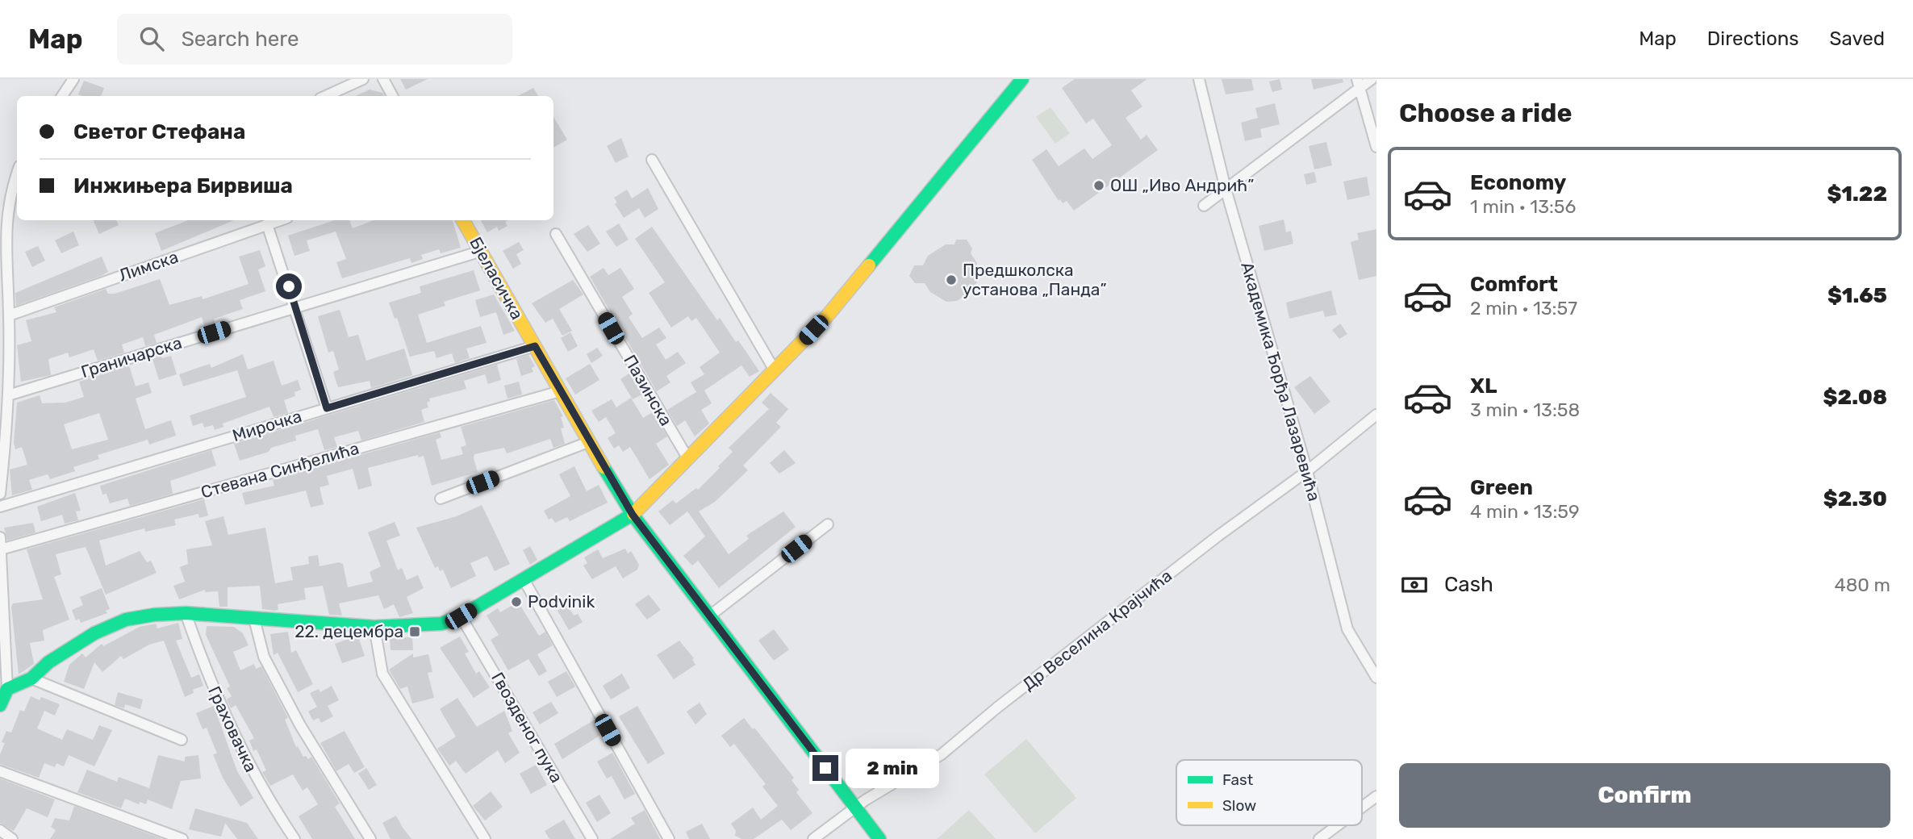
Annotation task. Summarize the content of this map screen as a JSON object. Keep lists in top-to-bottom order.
{
  "streets": {
    "street": [
      "Лимска",
      "Бјеласичка",
      "Граничарска",
      "Академика Ђорђа Лазаревића",
      "Пазинска",
      "Мирочка",
      "Стевана Синђелића",
      "Др Веселина Крајчића",
      "Гвозденог пука",
      "Граховачка"
    ]
  },
  "crossings": [
    ["Бјеласичка", "Граничарска"],
    ["Бјеласичка", "Мирочка"],
    ["Бјеласичка", "Стевана Синђелића"],
    ["Бјеласичка", "Др Веселина Крајчића"],
    ["Академика Ђорђа Лазаревића", "Др Веселина Крајчића"]
  ],
  "places": {
    "other": ["ОШ „Иво Андрић”", "Предшколска установа „Панда”", "Podvinik"],
    "transit": ["22. децембра"]
  },
  "legend": ["Fast", "Slow"],
  "page": {
    "header": "Map",
    "search": "Search here",
    "nav": ["Map", "Directions", "Saved"],
    "heading": "Choose a ride",
    "banner": ["Светог Стефана", "Инжињера Бирвиша"],
    "list": [
      {
        "name": "Economy",
        "note": "1 min · 13:56",
        "value": "$1.22"
      },
      {
        "name": "Comfort",
        "note": "2 min · 13:57",
        "value": "$1.65"
      },
      {
        "name": "XL",
        "note": "3 min · 13:58",
        "value": "$2.08"
      },
      {
        "name": "Green",
        "note": "4 min · 13:59",
        "value": "$2.30"
      }
    ],
    "pay": ["Cash", "480 m"],
    "bubble": "2 min",
    "buttons": "Confirm"
  }
}
